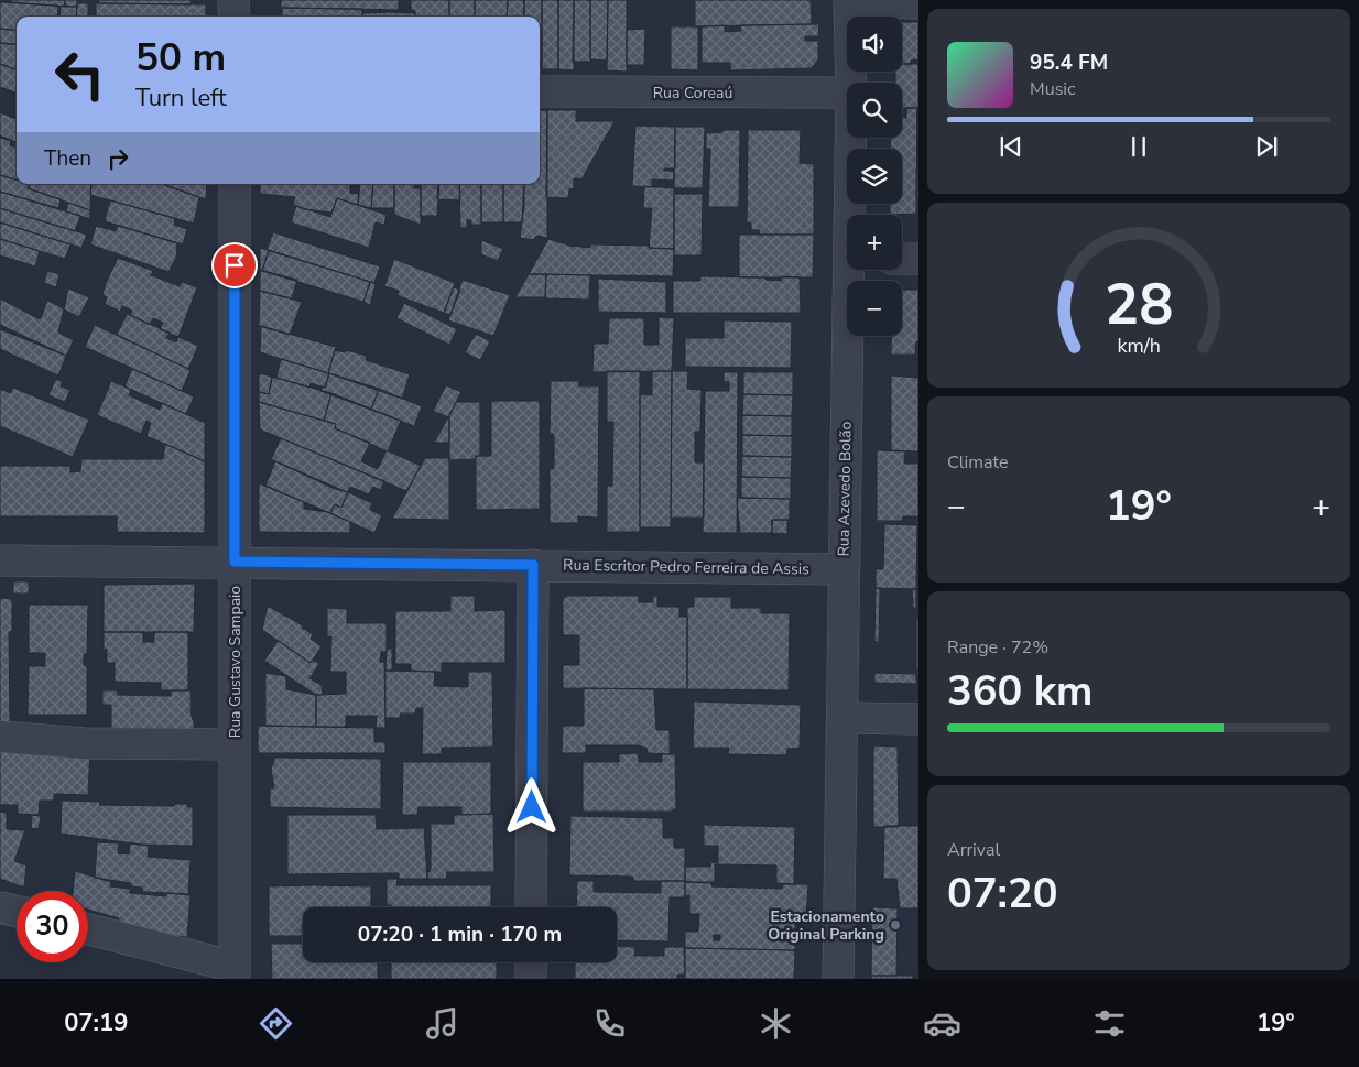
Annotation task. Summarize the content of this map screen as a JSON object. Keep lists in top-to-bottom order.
{
  "streets": {
    "street": [
      "Rua Coreaú",
      "Rua Azevedo Bolão",
      "Rua Escritor Pedro Ferreira de Assis",
      "Rua Gustavo Sampaio"
    ]
  },
  "crossings": [
    ["Rua Azevedo Bolão", "Rua Escritor Pedro Ferreira de Assis"],
    ["Rua Escritor Pedro Ferreira de Assis", "Rua Gustavo Sampaio"]
  ],
  "places": ["Estacionamento Original Parking"],
  "page": {
    "map_buttons": ["+", "−"],
    "turn": ["50 m", "Turn left"],
    "song": ["95.4 FM", "Music"],
    "then": "Then",
    "tile": [
      "Climate",
      ["Range · 72%", "360 km"],
      ["Arrival", "07:20"]
    ],
    "heat": ["−", "19°", "+"],
    "limit": "30",
    "trip": "07:20 · 1 min · 170 m",
    "tabs": ["07:19", "19°"],
    "gauge": ["28", "km/h"]
  }
}
